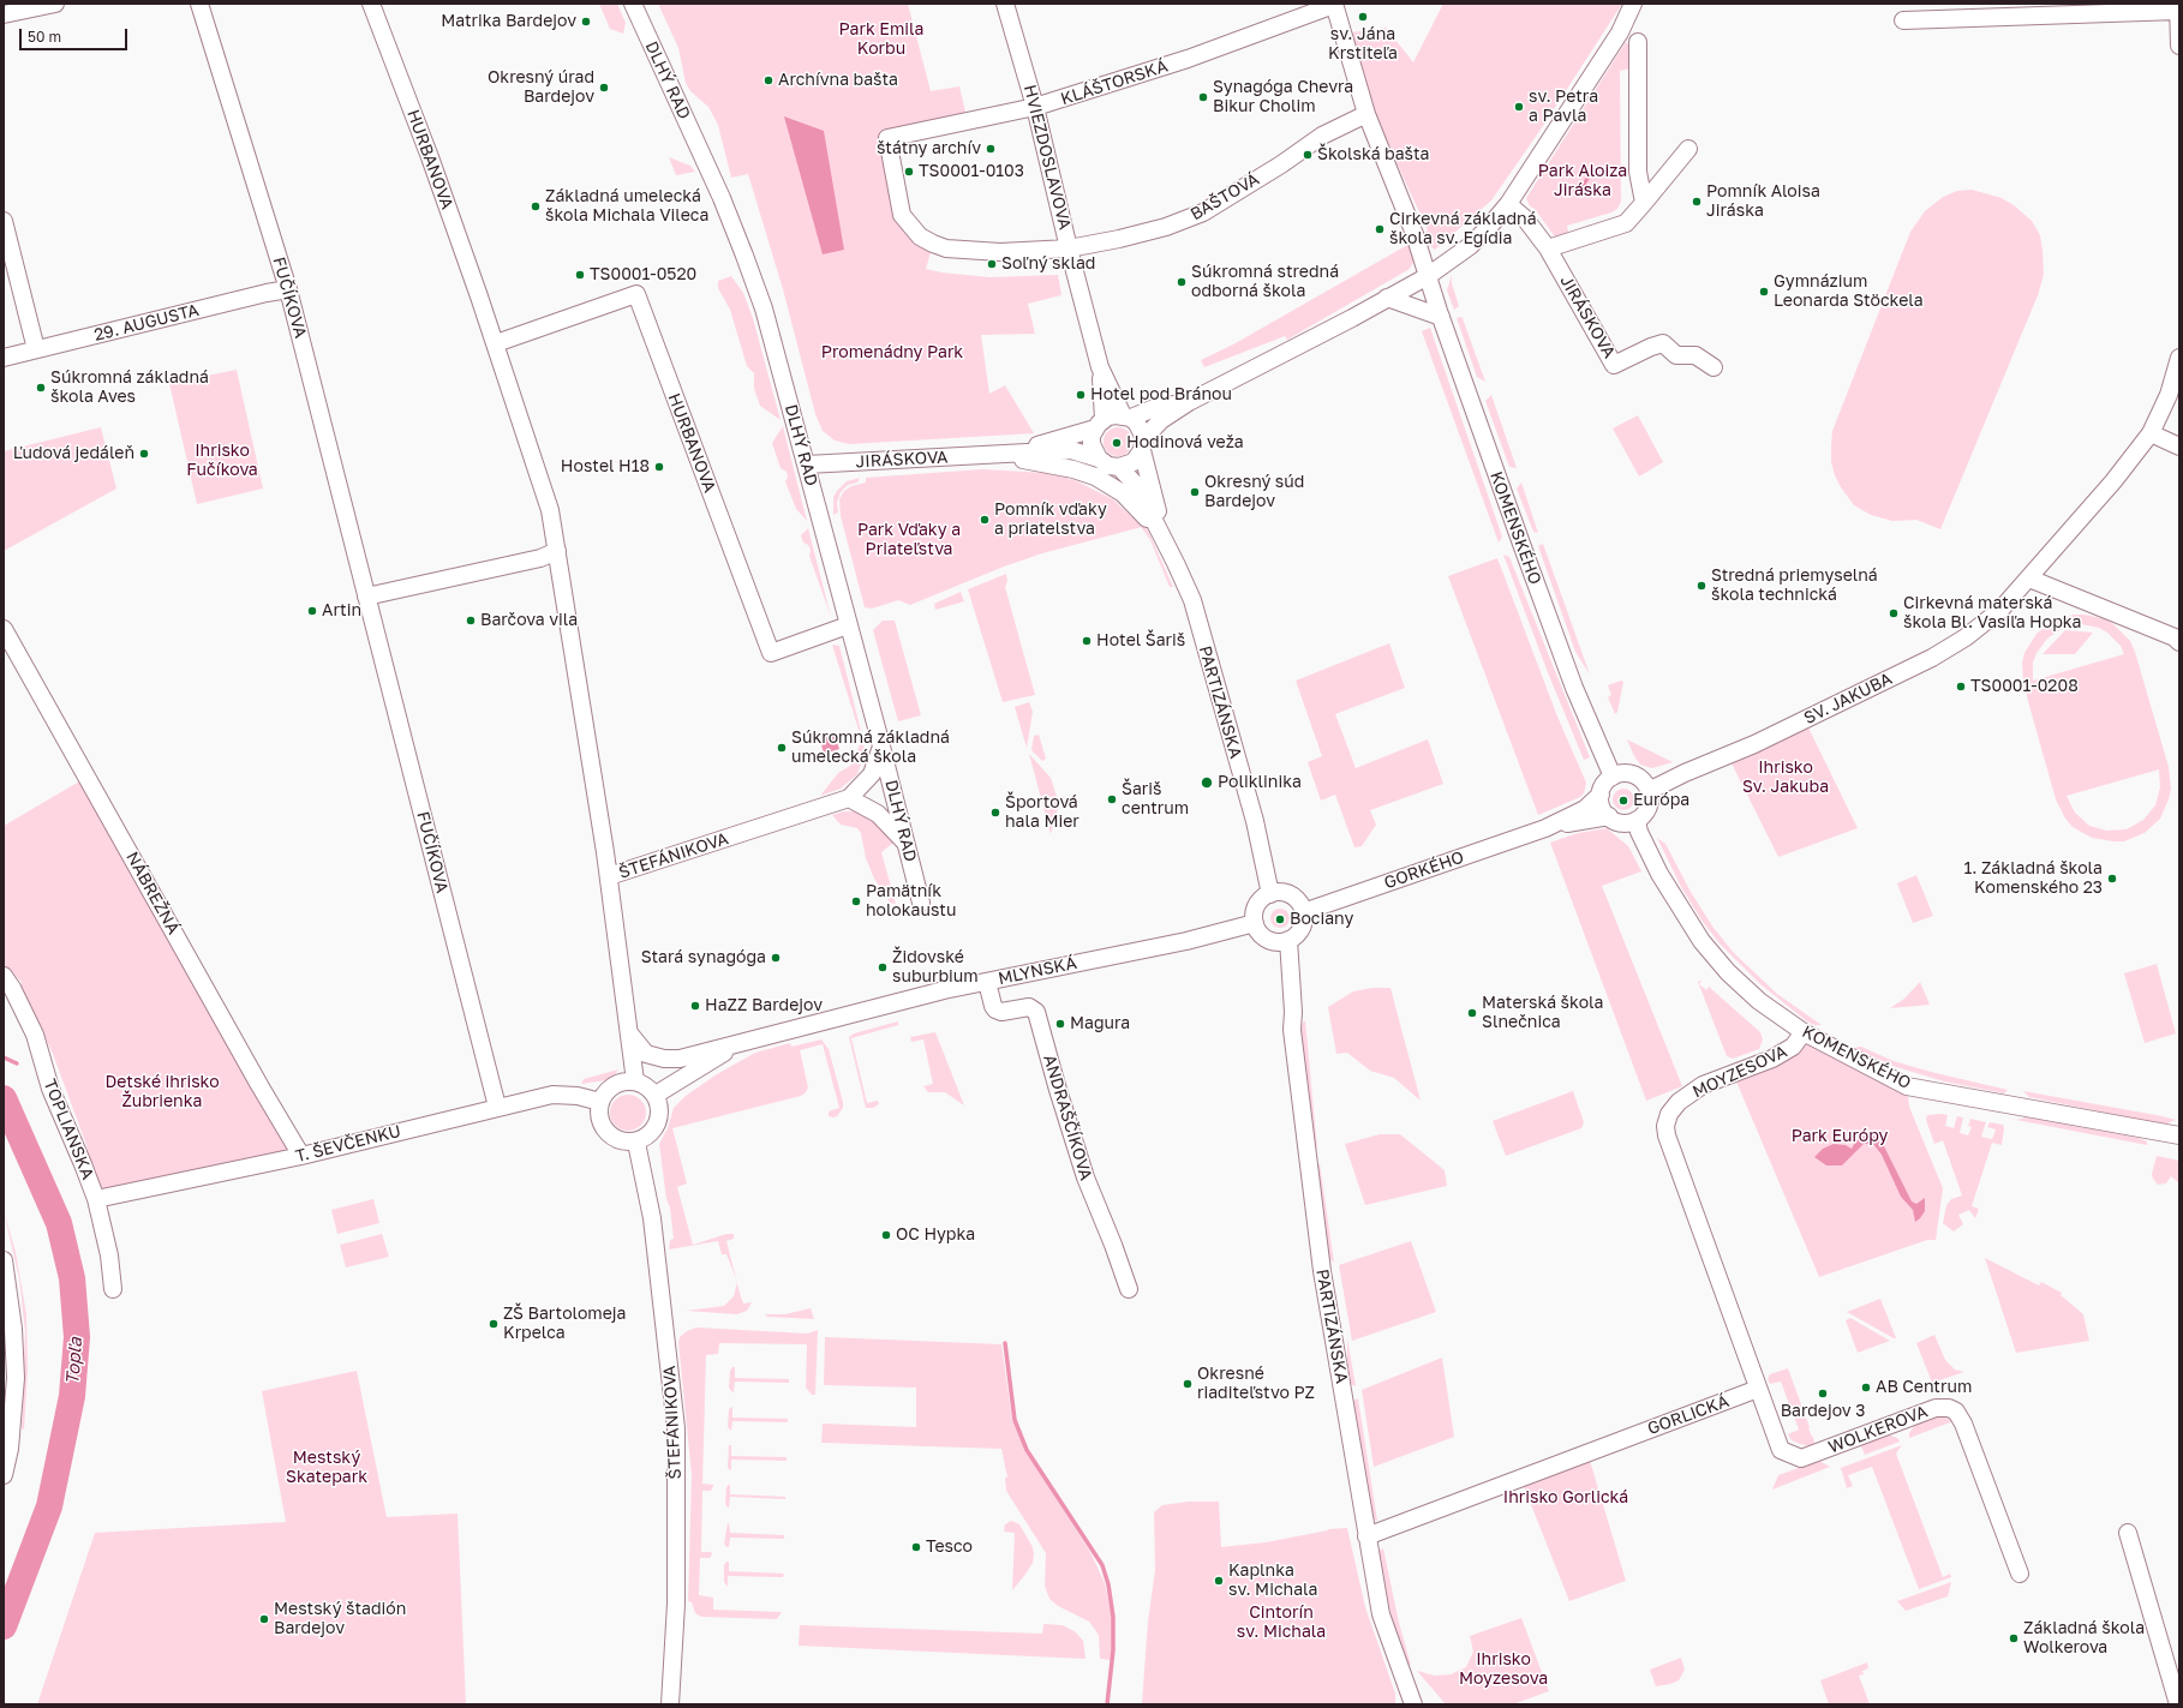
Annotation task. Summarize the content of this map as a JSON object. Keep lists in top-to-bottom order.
{
  "streets": {
    "street": [
      "DLHÝ RAD",
      "KLÁŠTORSKÁ",
      "HVIEZDOSLAVOVA",
      "HURBANOVA",
      "BAŠTOVÁ",
      "FUČÍKOVA",
      "JIRÁSKOVA",
      "29. AUGUSTA",
      "KOMENSKÉHO",
      "SV. JAKUBA",
      "PARTIZÁNSKA",
      "ŠTEFÁNIKOVA",
      "GORKÉHO",
      "NÁBREŽNÁ",
      "MLYNSKÁ",
      "MOYZESOVA",
      "ANDRAŠČÍKOVA",
      "TOPLIANSKA",
      "T. ŠEVČENKU",
      "GORLICKÁ",
      "WOLKEROVA"
    ]
  },
  "crossings": [
    ["DLHÝ RAD", "HURBANOVA"],
    ["DLHÝ RAD", "JIRÁSKOVA"],
    ["DLHÝ RAD", "ŠTEFÁNIKOVA"],
    ["KLÁŠTORSKÁ", "HVIEZDOSLAVOVA"],
    ["KLÁŠTORSKÁ", "BAŠTOVÁ"],
    ["KLÁŠTORSKÁ", "KOMENSKÉHO"],
    ["HVIEZDOSLAVOVA", "BAŠTOVÁ"],
    ["HVIEZDOSLAVOVA", "JIRÁSKOVA"],
    ["HVIEZDOSLAVOVA", "PARTIZÁNSKA"],
    ["HURBANOVA", "ŠTEFÁNIKOVA"],
    ["BAŠTOVÁ", "KOMENSKÉHO"],
    ["FUČÍKOVA", "29. AUGUSTA"],
    ["FUČÍKOVA", "T. ŠEVČENKU"],
    ["JIRÁSKOVA", "PARTIZÁNSKA"],
    ["KOMENSKÉHO", "SV. JAKUBA"],
    ["KOMENSKÉHO", "GORKÉHO"],
    ["KOMENSKÉHO", "MOYZESOVA"],
    ["SV. JAKUBA", "GORKÉHO"],
    ["PARTIZÁNSKA", "GORKÉHO"],
    ["PARTIZÁNSKA", "MLYNSKÁ"],
    ["PARTIZÁNSKA", "GORLICKÁ"],
    ["ŠTEFÁNIKOVA", "MLYNSKÁ"],
    ["ŠTEFÁNIKOVA", "T. ŠEVČENKU"],
    ["GORKÉHO", "MLYNSKÁ"],
    ["NÁBREŽNÁ", "T. ŠEVČENKU"],
    ["MLYNSKÁ", "ANDRAŠČÍKOVA"],
    ["MLYNSKÁ", "T. ŠEVČENKU"],
    ["MOYZESOVA", "GORLICKÁ"],
    ["MOYZESOVA", "WOLKEROVA"],
    ["TOPLIANSKA", "T. ŠEVČENKU"],
    ["GORLICKÁ", "WOLKEROVA"]
  ],
  "water": ["Topľa"],
  "parks": [
    "Park Emila Korbu",
    "Park Aloiza Jiráska",
    "Promenádny Park",
    "Ihrisko Fučíkova",
    "Park Vďaky a Priateľstva",
    "Ihrisko Sv. Jakuba",
    "Detské ihrisko Žubrienka",
    "Park Európy",
    "Mestský Skatepark",
    "Ihrisko Gorlická",
    "Cintorín sv. Michala",
    "Ihrisko Moyzesova"
  ],
  "places": [
    "sv. Jána Krstiteľa",
    "Matrika Bardejov",
    "Archívna bašta",
    "Okresný úrad Bardejov",
    "Synagóga Chevra Bikur Cholim",
    "sv. Petra a Pavla",
    "štátny archív",
    "Školská bašta",
    "TS0001-0103",
    "Pomník Aloisa Jiráska",
    "Základná umelecká škola Michala Vileca",
    "Cirkevná základná škola sv. Egídia",
    "Soľný sklad",
    "TS0001-0520",
    "Súkromná stredná odborná škola",
    "Gymnázium Leonarda Stöckela",
    "Súkromná základná škola Aves",
    "Hotel pod Bránou",
    "Hodinová veža",
    "Ľudová jedáleň",
    "Hostel H18",
    "Okresný súd Bardejov",
    "Pomník vďaky a priatelstva",
    "Stredná priemyselná škola technická",
    "Artin",
    "Cirkevná materská škola Bl. Vasiľa Hopka",
    "Barčova vila",
    "Hotel Šariš",
    "TS0001-0208",
    "Súkromná základná umelecká škola",
    "Poliklinika",
    "Šariš centrum",
    "Európa",
    "Športová hala Mier",
    "1. Základná škola Komenského 23",
    "Pamätník holokaustu",
    "Bociany",
    "Stará synagóga",
    "Židovské suburbium",
    "HaZZ Bardejov",
    "Materská škola Slnečnica",
    "Magura",
    "OC Hypka",
    "ZŠ Bartolomeja Krpelca",
    "Okresné riaditeľstvo PZ",
    "AB Centrum",
    "Bardejov 3",
    "Tesco",
    "Kaplnka sv. Michala",
    "Mestský štadión Bardejov",
    "Základná škola Wolkerova"
  ],
  "scale_bar": "50 m"
}
